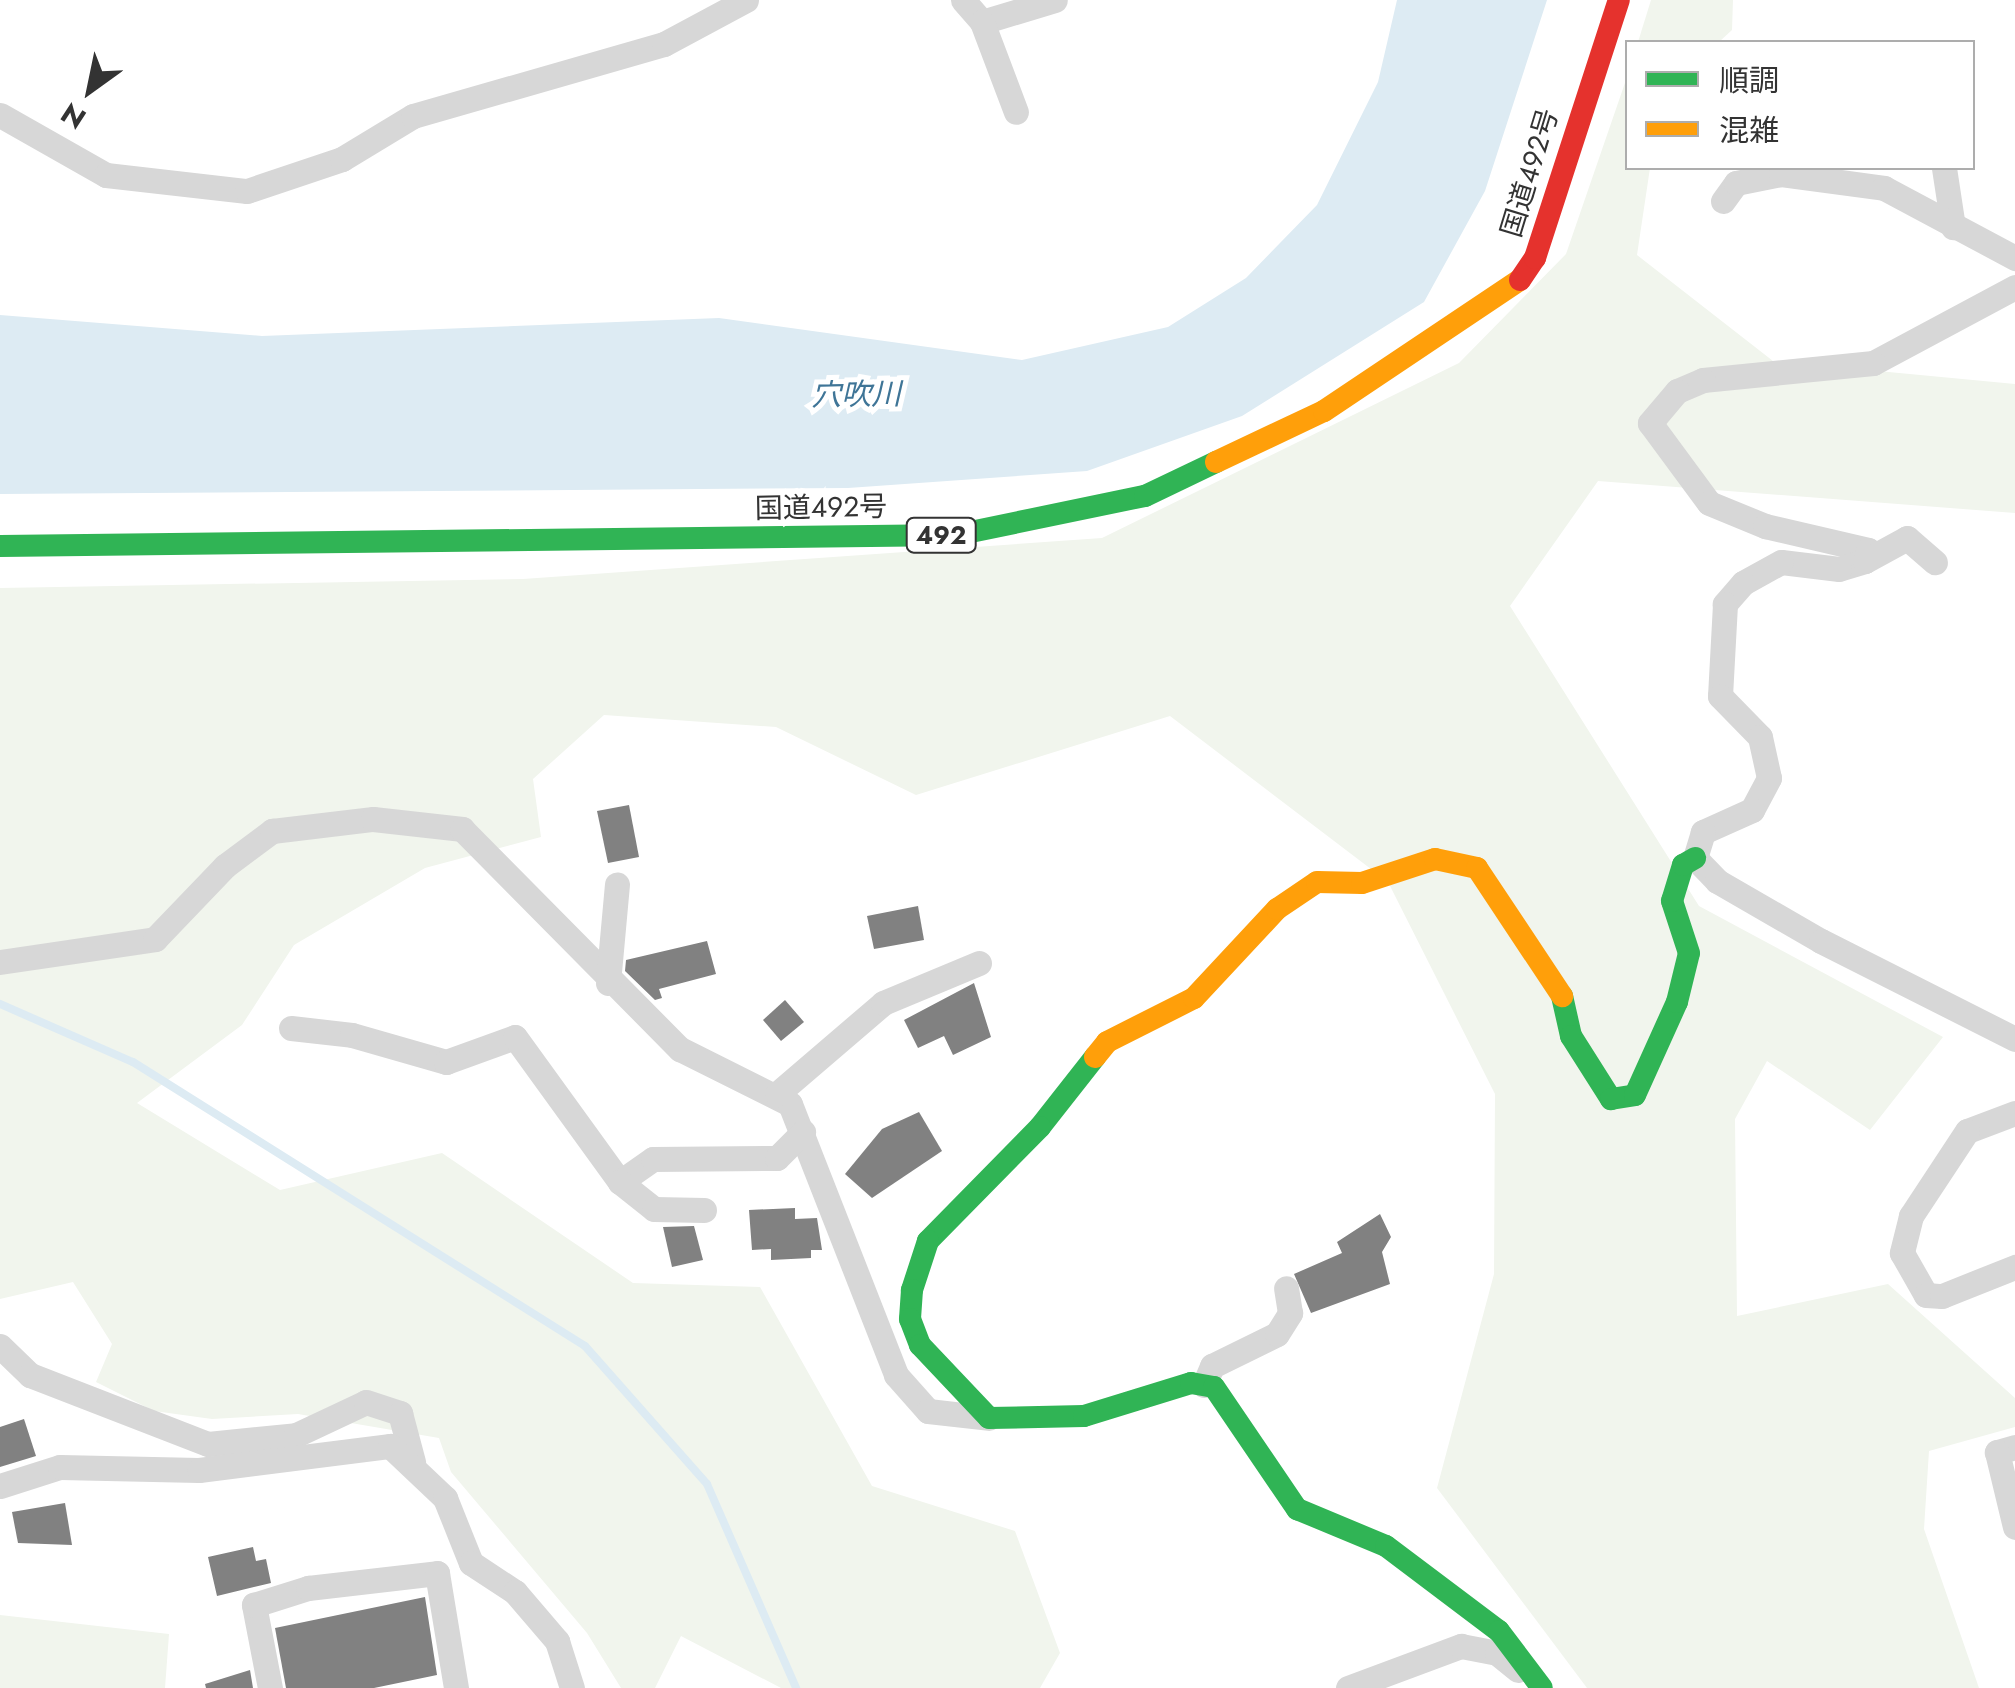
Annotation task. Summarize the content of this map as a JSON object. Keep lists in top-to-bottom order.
{
  "streets": {
    "main road": ["国道492号", "492"]
  },
  "water": ["穴吹川"],
  "legend": ["順調", "混雑"],
  "north": "bottom left"
}
